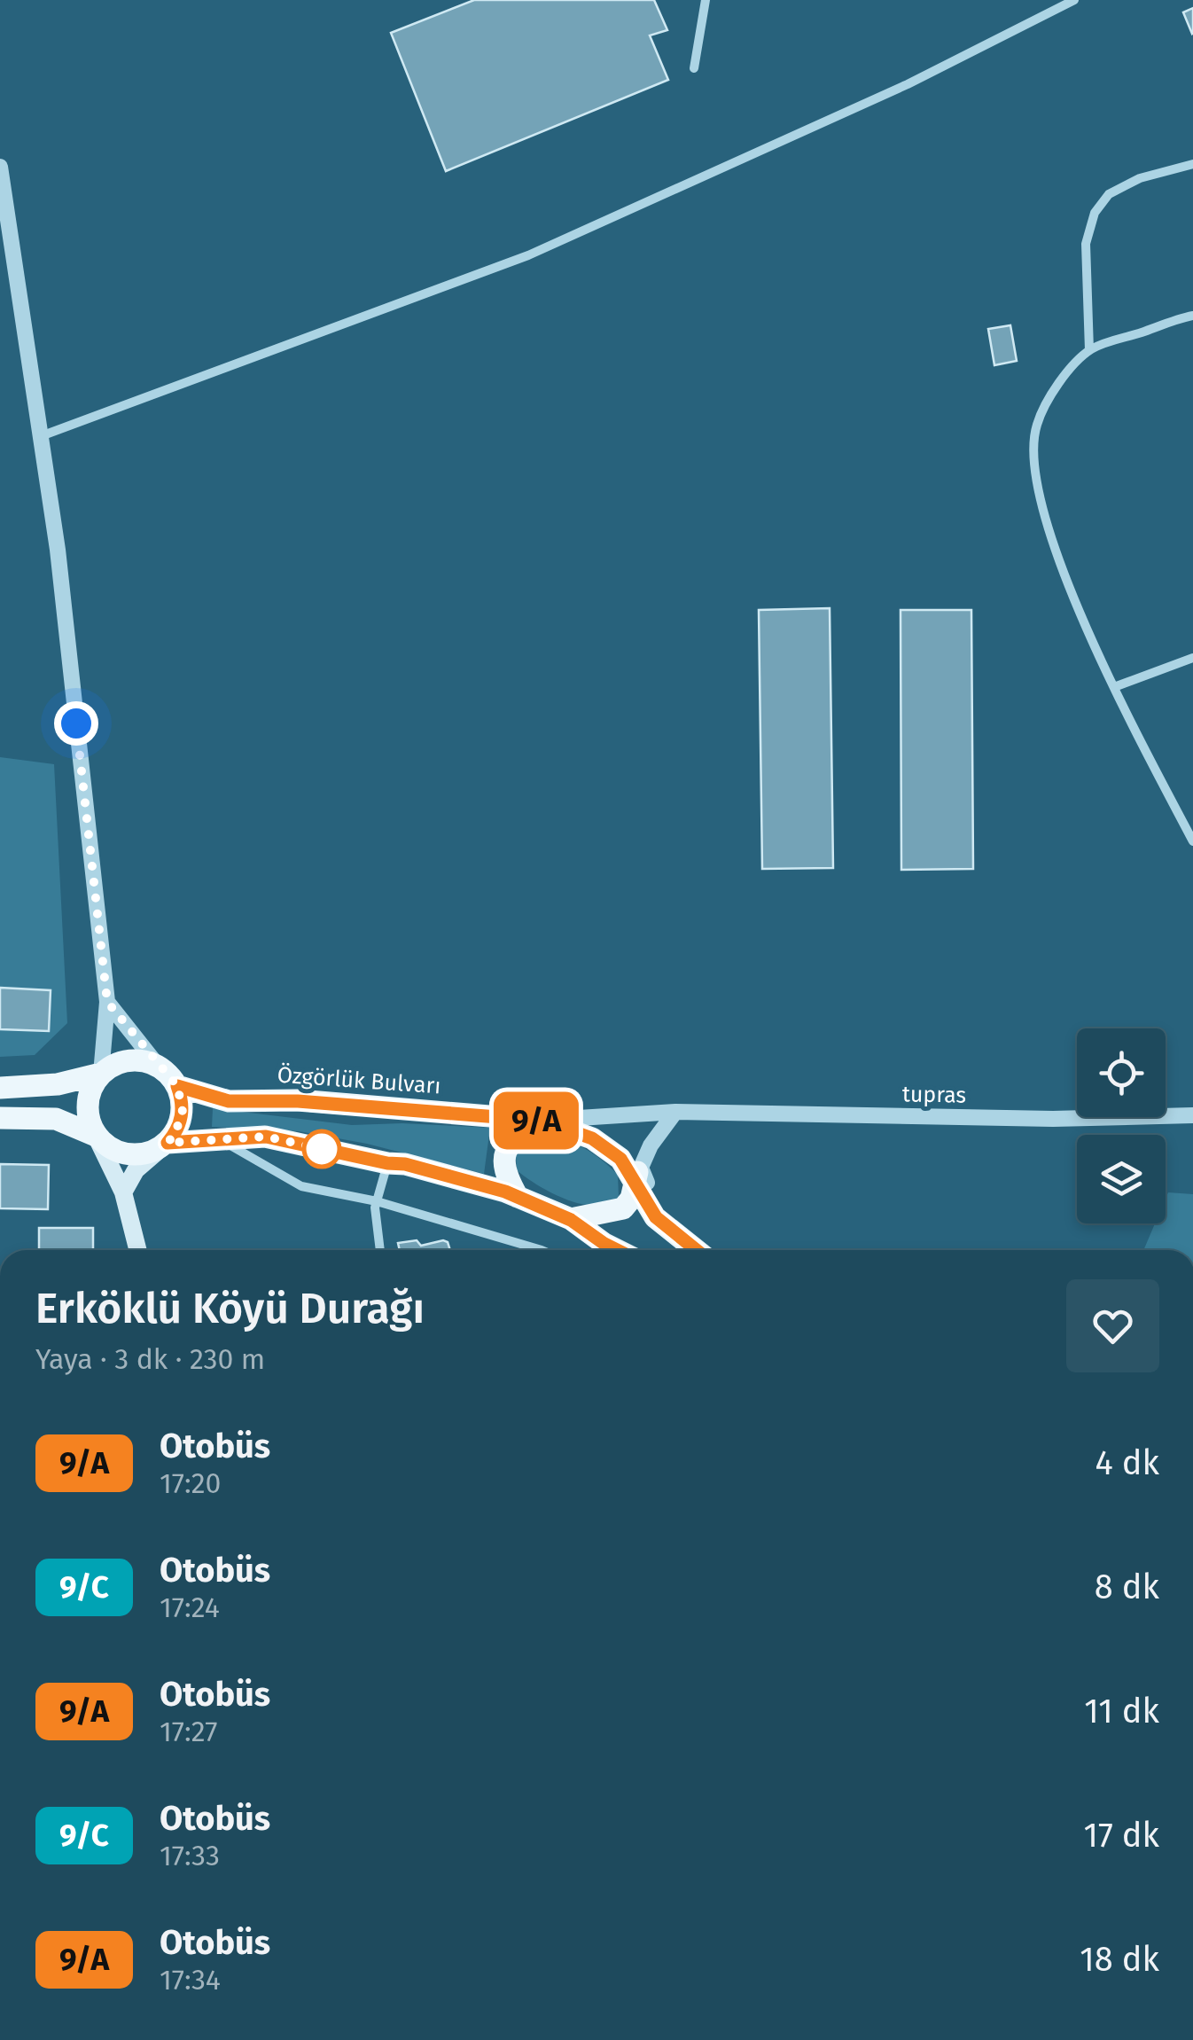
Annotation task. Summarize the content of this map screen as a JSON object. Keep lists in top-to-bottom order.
{
  "streets": {
    "main road": ["Özgörlük Bulvarı"],
    "street": ["tupras"]
  },
  "crossings": [
    ["Özgörlük Bulvarı", "tupras"]
  ],
  "lines": ["bus line 9/A"],
  "page": {
    "on_map": "9/A",
    "heading": ["Erköklü Köyü Durağı", "Yaya · 3 dk · 230 m"],
    "list": [
      {
        "mark": "9/A",
        "name": "Otobüs",
        "note": "17:20",
        "value": "4 dk"
      },
      {
        "mark": "9/C",
        "name": "Otobüs",
        "note": "17:24",
        "value": "8 dk"
      },
      {
        "mark": "9/A",
        "name": "Otobüs",
        "note": "17:27",
        "value": "11 dk"
      },
      {
        "mark": "9/C",
        "name": "Otobüs",
        "note": "17:33",
        "value": "17 dk"
      },
      {
        "mark": "9/A",
        "name": "Otobüs",
        "note": "17:34",
        "value": "18 dk"
      }
    ]
  }
}
